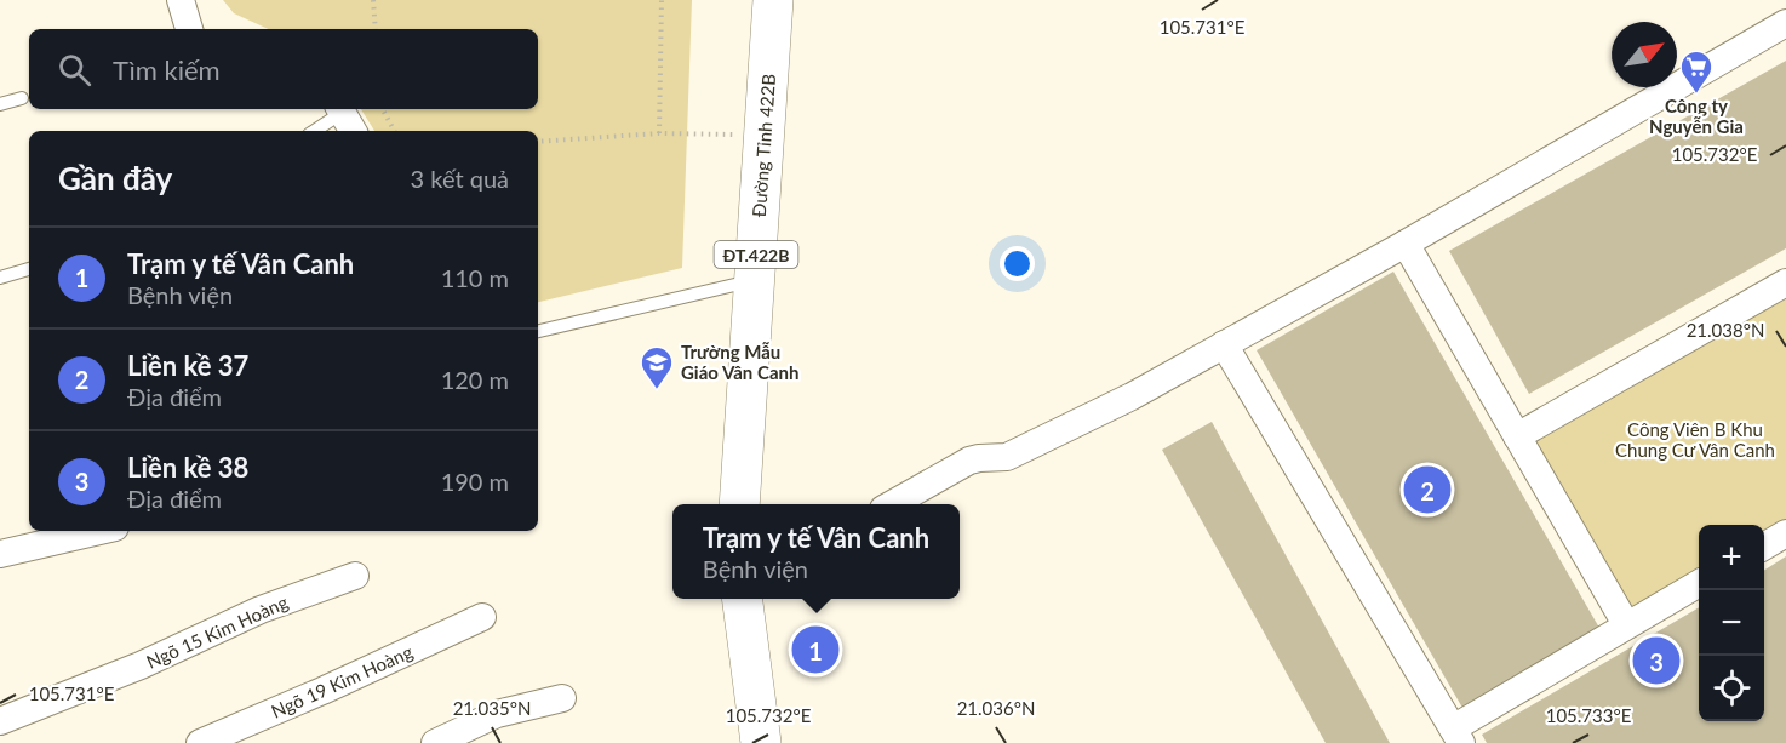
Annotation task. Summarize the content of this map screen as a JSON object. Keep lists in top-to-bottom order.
{
  "streets": {
    "main road": ["Đường Tỉnh 422B", "ĐT.422B"],
    "street": ["Ngõ 15 Kim Hoàng", "Ngõ 19 Kim Hoàng"]
  },
  "parks": ["Công Viên B Khu Chung Cư Vân Canh"],
  "places": {
    "supermarket": ["Công ty Nguyễn Gia"],
    "school or university": ["Trường Mẫu Giáo Vân Canh"]
  },
  "north": "top right",
  "page": {
    "search": "Tìm kiếm",
    "heading": ["Gần đây", "3 kết quả"],
    "list": [
      {
        "mark": "1",
        "name": "Trạm y tế Vân Canh",
        "note": "Bệnh viện",
        "value": "110 m"
      },
      {
        "mark": "2",
        "name": "Liền kề 37",
        "note": "Địa điểm",
        "value": "120 m"
      },
      {
        "mark": "3",
        "name": "Liền kề 38",
        "note": "Địa điểm",
        "value": "190 m"
      }
    ],
    "pins": ["2", "1", "3"],
    "popup": ["Trạm y tế Vân Canh", "Bệnh viện"],
    "map_buttons": ["+", "−"]
  },
  "coordinates": [
    "105.731°E",
    "105.732°E",
    "21.038°N",
    "21.035°N",
    "21.036°N",
    "105.733°E"
  ]
}
